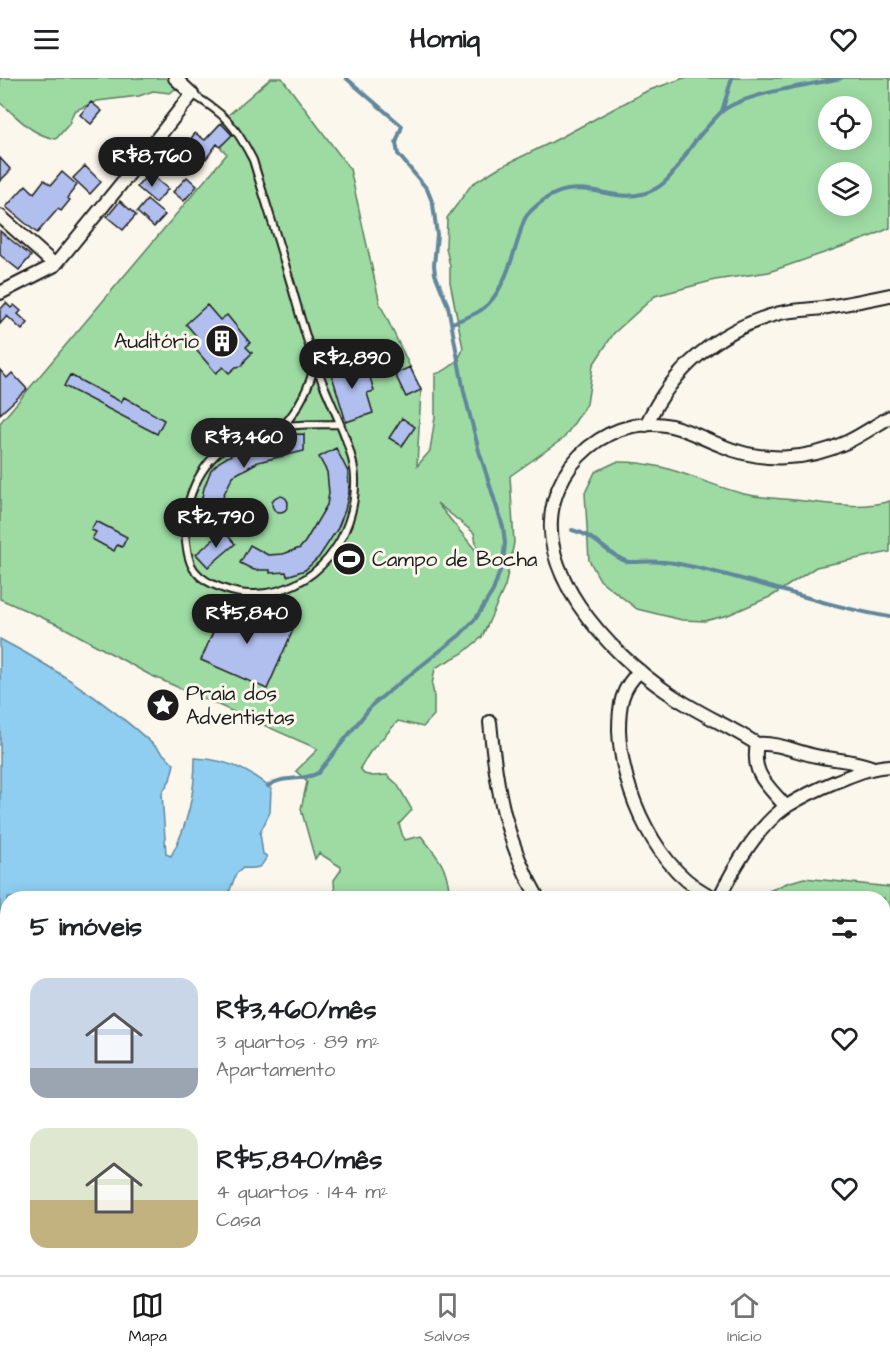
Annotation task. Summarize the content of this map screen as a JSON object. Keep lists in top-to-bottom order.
{
  "places": {
    "building": ["Auditório"],
    "sports": ["Campo de Bocha"],
    "place": ["Praia dos Adventistas"]
  },
  "page": {
    "header": "Homiq",
    "price": [
      "R$8,760",
      "R$2,890",
      "R$3,460",
      "R$2,790",
      "R$5,840"
    ],
    "heading": "5 imóveis",
    "list": [
      {
        "name": "R$3,460/mês",
        "note": "3 quartos · 89 m² · Apartamento"
      },
      {
        "name": "R$5,840/mês",
        "note": "4 quartos · 144 m² · Casa"
      }
    ],
    "tabs": ["Mapa", "Salvos", "Início"]
  }
}
